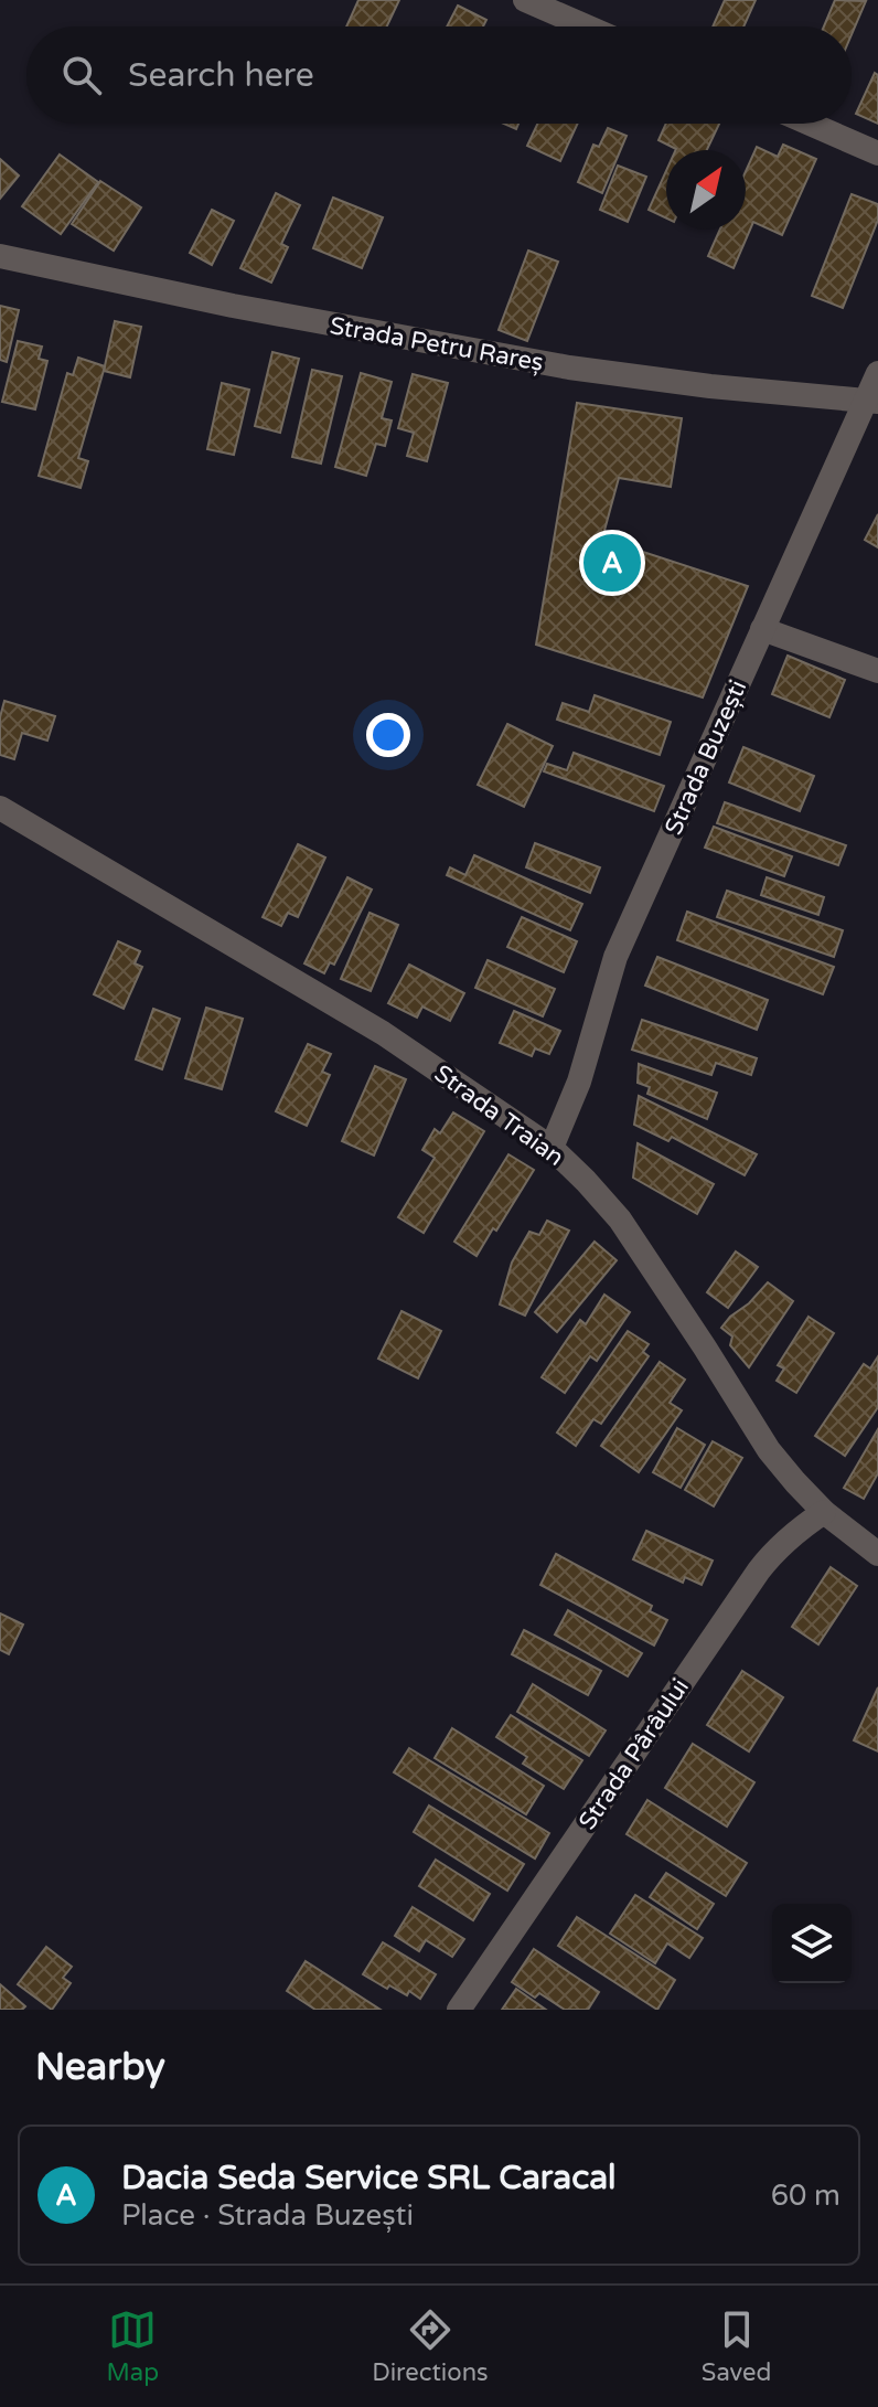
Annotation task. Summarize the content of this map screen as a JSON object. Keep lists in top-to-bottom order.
{
  "streets": {
    "street": [
      "Strada Petru Rareș",
      "Strada Buzești",
      "Strada Traian",
      "Strada Pârâului"
    ]
  },
  "crossings": [
    ["Strada Petru Rareș", "Strada Buzești"],
    ["Strada Buzești", "Strada Traian"],
    ["Strada Traian", "Strada Pârâului"]
  ],
  "north": "top right",
  "page": {
    "search": "Search here",
    "pins": "A",
    "heading": "Nearby",
    "list": [
      {
        "mark": "A",
        "name": "Dacia Seda Service SRL Caracal",
        "note": "Place · Strada Buzești",
        "value": "60 m"
      }
    ],
    "nav": ["Map", "Directions", "Saved"]
  }
}
